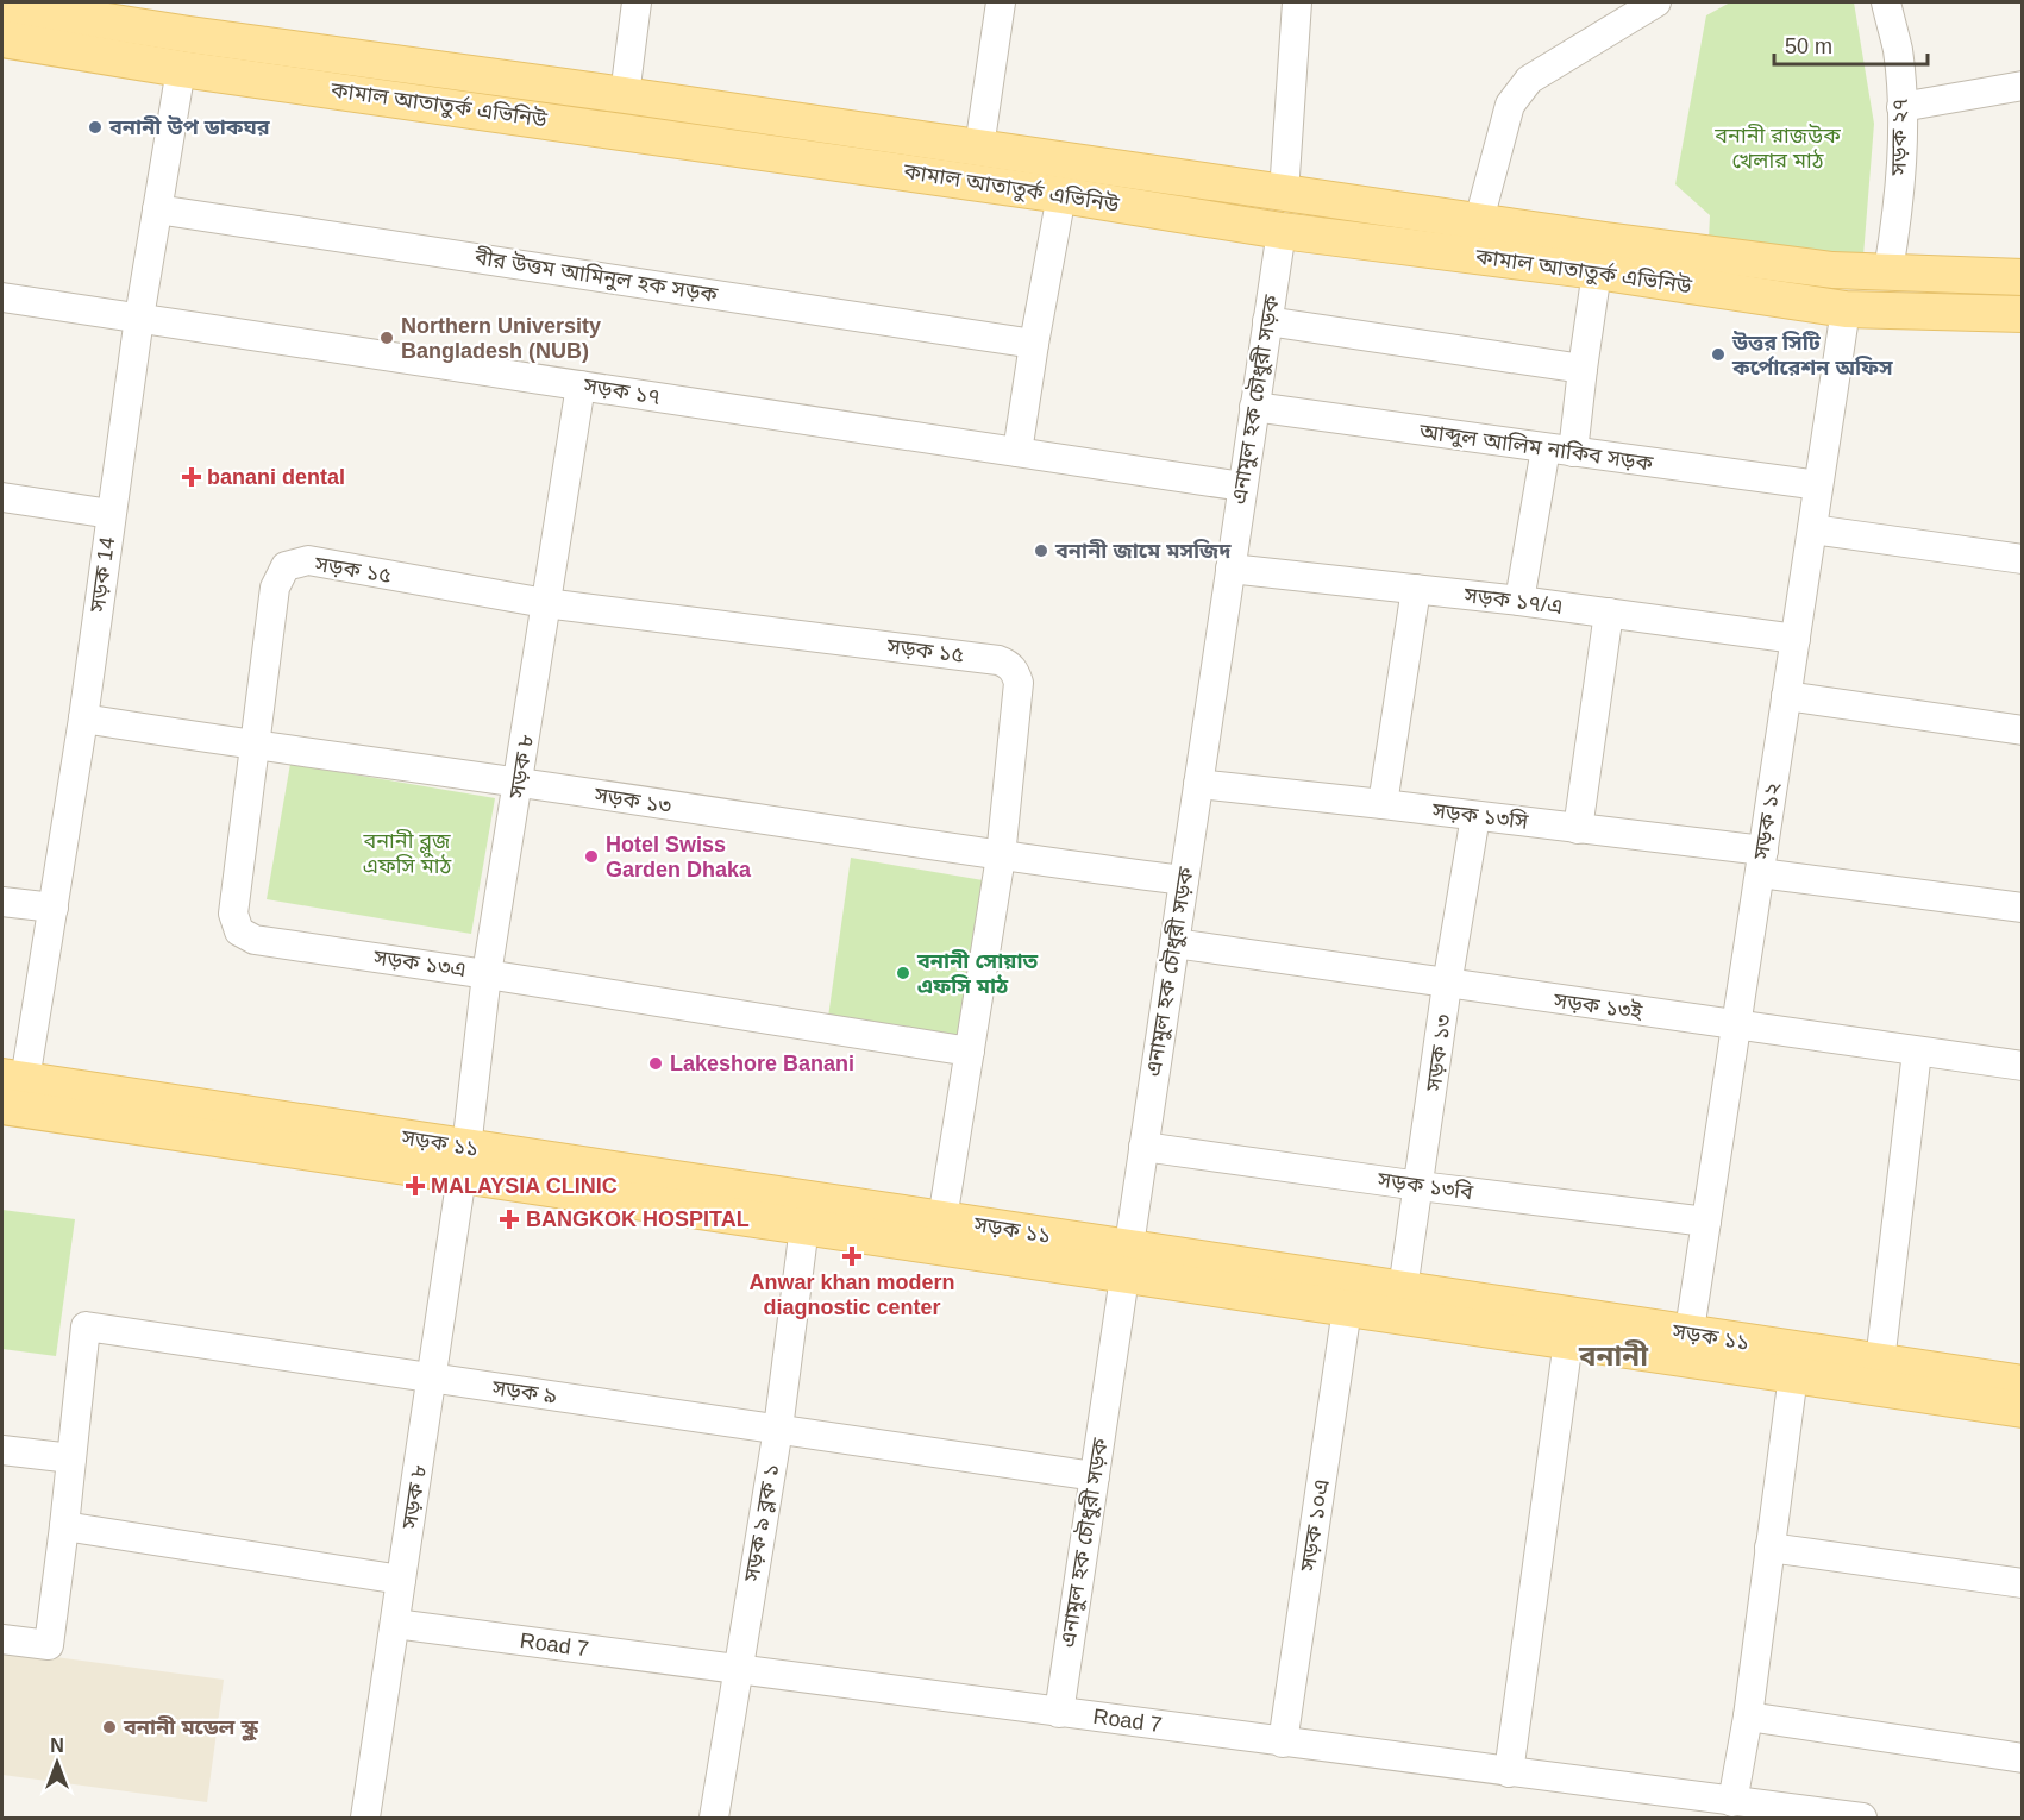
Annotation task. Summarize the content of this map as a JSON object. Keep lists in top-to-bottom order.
{
  "streets": {
    "main road": ["কামাল আতাতুর্ক এভিনিউ", "সড়ক ১১"],
    "street": [
      "সড়ক ২৭",
      "বীর উত্তম আমিনুল হক সড়ক",
      "সড়ক ১৭",
      "এনামুল হক চৌধুরী সড়ক",
      "আব্দুল আলিম নাকিব সড়ক",
      "সড়ক ১৫",
      "সড়ক 14",
      "সড়ক ১৭/এ",
      "সড়ক ৮",
      "সড়ক ১৩",
      "সড়ক ১৩সি",
      "সড়ক ১২",
      "সড়ক ১৩এ",
      "সড়ক ১৩ই",
      "সড়ক ১৩বি",
      "সড়ক ৯",
      "সড়ক ৯ ব্লক ১",
      "সড়ক ১০এ",
      "Road 7"
    ]
  },
  "crossings": [
    ["কামাল আতাতুর্ক এভিনিউ", "সড়ক ২৭"],
    ["কামাল আতাতুর্ক এভিনিউ", "এনামুল হক চৌধুরী সড়ক"],
    ["কামাল আতাতুর্ক এভিনিউ", "সড়ক 14"],
    ["কামাল আতাতুর্ক এভিনিউ", "সড়ক ১২"],
    ["বীর উত্তম আমিনুল হক সড়ক", "সড়ক 14"],
    ["সড়ক ১৭", "এনামুল হক চৌধুরী সড়ক"],
    ["সড়ক ১৭", "সড়ক 14"],
    ["সড়ক ১৭", "সড়ক ৮"],
    ["এনামুল হক চৌধুরী সড়ক", "আব্দুল আলিম নাকিব সড়ক"],
    ["এনামুল হক চৌধুরী সড়ক", "সড়ক ১৭/এ"],
    ["এনামুল হক চৌধুরী সড়ক", "সড়ক ১৩"],
    ["এনামুল হক চৌধুরী সড়ক", "সড়ক ১৩সি"],
    ["এনামুল হক চৌধুরী সড়ক", "সড়ক ১৩ই"],
    ["এনামুল হক চৌধুরী সড়ক", "সড়ক ১১"],
    ["এনামুল হক চৌধুরী সড়ক", "সড়ক ১৩বি"],
    ["এনামুল হক চৌধুরী সড়ক", "সড়ক ৯"],
    ["এনামুল হক চৌধুরী সড়ক", "Road 7"],
    ["আব্দুল আলিম নাকিব সড়ক", "সড়ক ১২"],
    ["সড়ক ১৫", "সড়ক ৮"],
    ["সড়ক ১৫", "সড়ক ১৩"],
    ["সড়ক ১৫", "সড়ক ১৩এ"],
    ["সড়ক ১৫", "সড়ক ১১"],
    ["সড়ক 14", "সড়ক ১৩"],
    ["সড়ক 14", "সড়ক ১১"],
    ["সড়ক ১৭/এ", "সড়ক ১২"],
    ["সড়ক ৮", "সড়ক ১৩"],
    ["সড়ক ৮", "সড়ক ১৩এ"],
    ["সড়ক ৮", "সড়ক ১১"],
    ["সড়ক ৮", "সড়ক ৯"],
    ["সড়ক ৮", "Road 7"],
    ["সড়ক ১৩", "সড়ক ১৩সি"],
    ["সড়ক ১৩", "সড়ক ১৩এ"],
    ["সড়ক ১৩", "সড়ক ১৩ই"],
    ["সড়ক ১৩", "সড়ক ১১"],
    ["সড়ক ১৩", "সড়ক ১৩বি"],
    ["সড়ক ১৩সি", "সড়ক ১২"],
    ["সড়ক ১২", "সড়ক ১৩ই"],
    ["সড়ক ১২", "সড়ক ১১"],
    ["সড়ক ১২", "সড়ক ১৩বি"],
    ["সড়ক ১১", "সড়ক ৯ ব্লক ১"],
    ["সড়ক ১১", "সড়ক ১০এ"],
    ["সড়ক ৯", "সড়ক ৯ ব্লক ১"],
    ["সড়ক ৯ ব্লক ১", "Road 7"],
    ["সড়ক ১০এ", "Road 7"]
  ],
  "districts": ["বনানী"],
  "parks": ["বনানী রাজউক খেলার মাঠ", "বনানী ব্লুজ এফসি মাঠ"],
  "places": {
    "other": [
      "বনানী উপ ডাকঘর",
      "Northern University Bangladesh (NUB)",
      "উত্তর সিটি কর্পোরেশন অফিস",
      "বনানী জামে মসজিদ",
      "Hotel Swiss Garden Dhaka",
      "বনানী সোয়াত এফসি মাঠ",
      "Lakeshore Banani",
      "বনানী মডেল স্কুল"
    ],
    "health": [
      "banani dental",
      "MALAYSIA CLINIC",
      "BANGKOK HOSPITAL",
      "Anwar khan modern diagnostic center"
    ]
  },
  "scale_bar": "50 m",
  "north": "top"
}
